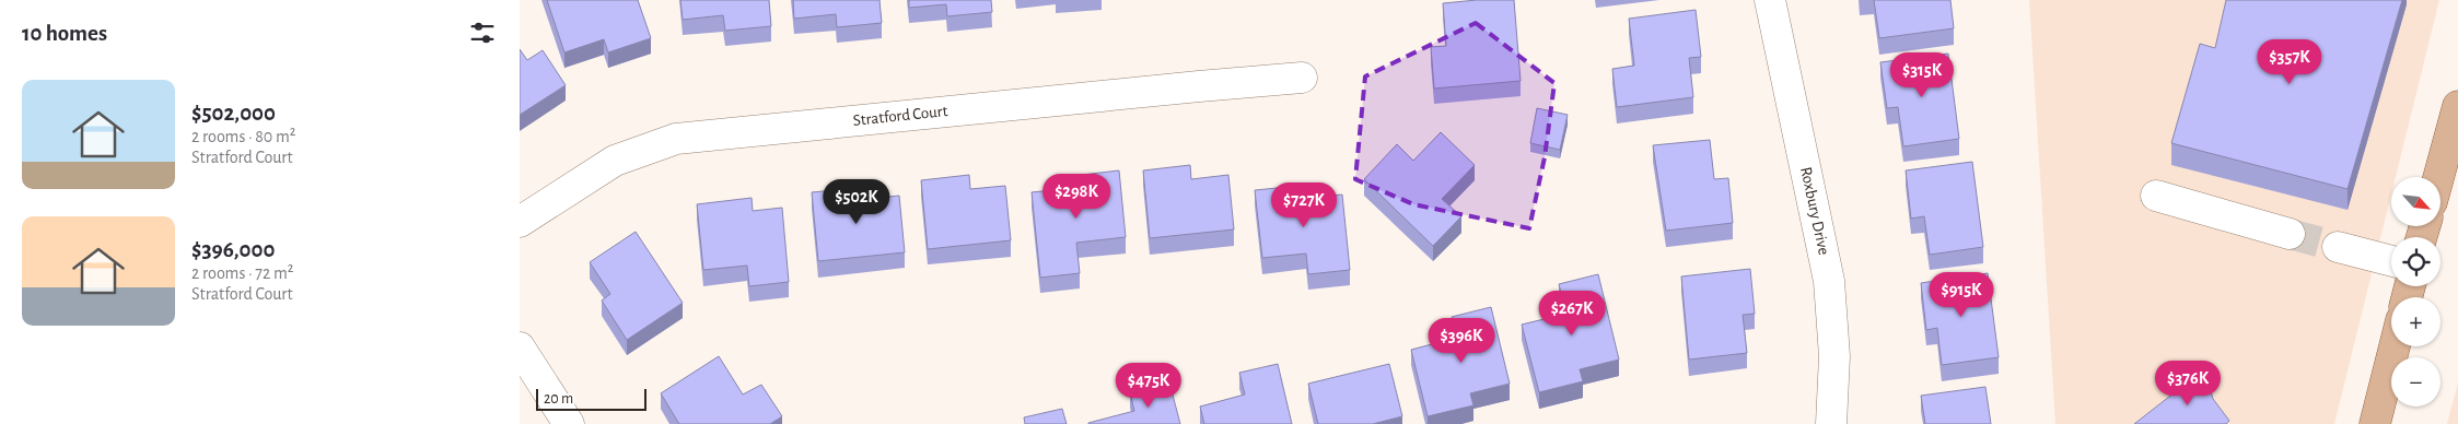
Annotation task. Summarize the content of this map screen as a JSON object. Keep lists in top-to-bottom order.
{
  "streets": {
    "street": ["Stratford Court", "Roxbury Drive"]
  },
  "scale_bar": "20 m",
  "north": "bottom right",
  "page": {
    "heading": "10 homes",
    "price": [
      "$357K",
      "$315K",
      "$298K",
      "$502K",
      "$727K",
      "$915K",
      "$267K",
      "$396K",
      "$376K",
      "$475K"
    ],
    "list": [
      {
        "name": "$502,000",
        "note": "2 rooms · 80 m² · Stratford Court"
      },
      {
        "name": "$396,000",
        "note": "2 rooms · 72 m² · Stratford Court"
      }
    ],
    "map_buttons": ["+", "−"],
    "scale": "20 m"
  }
}
